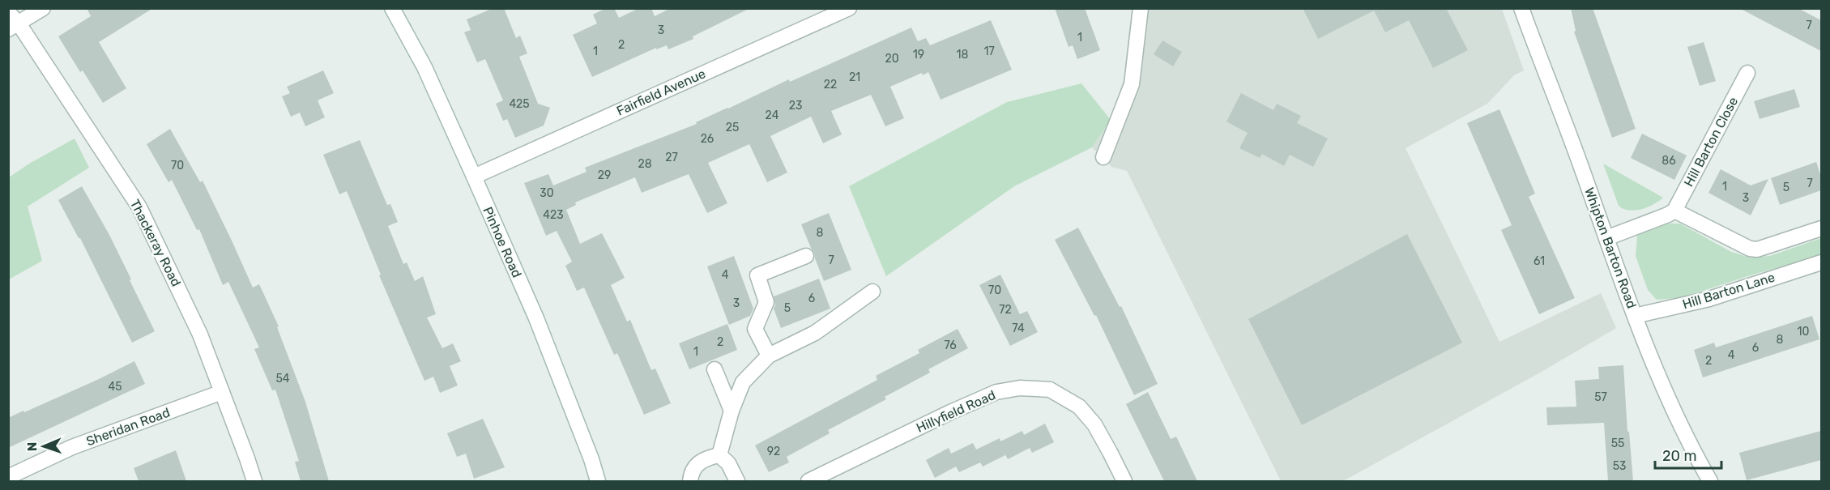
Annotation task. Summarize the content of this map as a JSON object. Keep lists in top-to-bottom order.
{
  "streets": {
    "street": [
      "Fairfield Avenue",
      "Hill Barton Close",
      "Pinhoe Road",
      "Thackeray Road",
      "Whipton Barton Road",
      "Hill Barton Lane",
      "Hillyfield Road",
      "Sheridan Road"
    ]
  },
  "crossings": [
    ["Fairfield Avenue", "Pinhoe Road"],
    ["Thackeray Road", "Sheridan Road"],
    ["Whipton Barton Road", "Hill Barton Lane"]
  ],
  "house_numbers": [
    "7",
    "3",
    "1",
    "2",
    "1",
    "17",
    "19",
    "18",
    "20",
    "21",
    "22",
    "425",
    "23",
    "24",
    "25",
    "26",
    "27",
    "86",
    "28",
    "70",
    "29",
    "7",
    "1",
    "5",
    "30",
    "3",
    "423",
    "8",
    "7",
    "61",
    "4",
    "70",
    "6",
    "3",
    "5",
    "72",
    "74",
    "10",
    "8",
    "2",
    "76",
    "6",
    "1",
    "4",
    "2",
    "54",
    "45",
    "57",
    "55",
    "92",
    "53"
  ],
  "scale_bar": "20 m",
  "north": "left"
}
